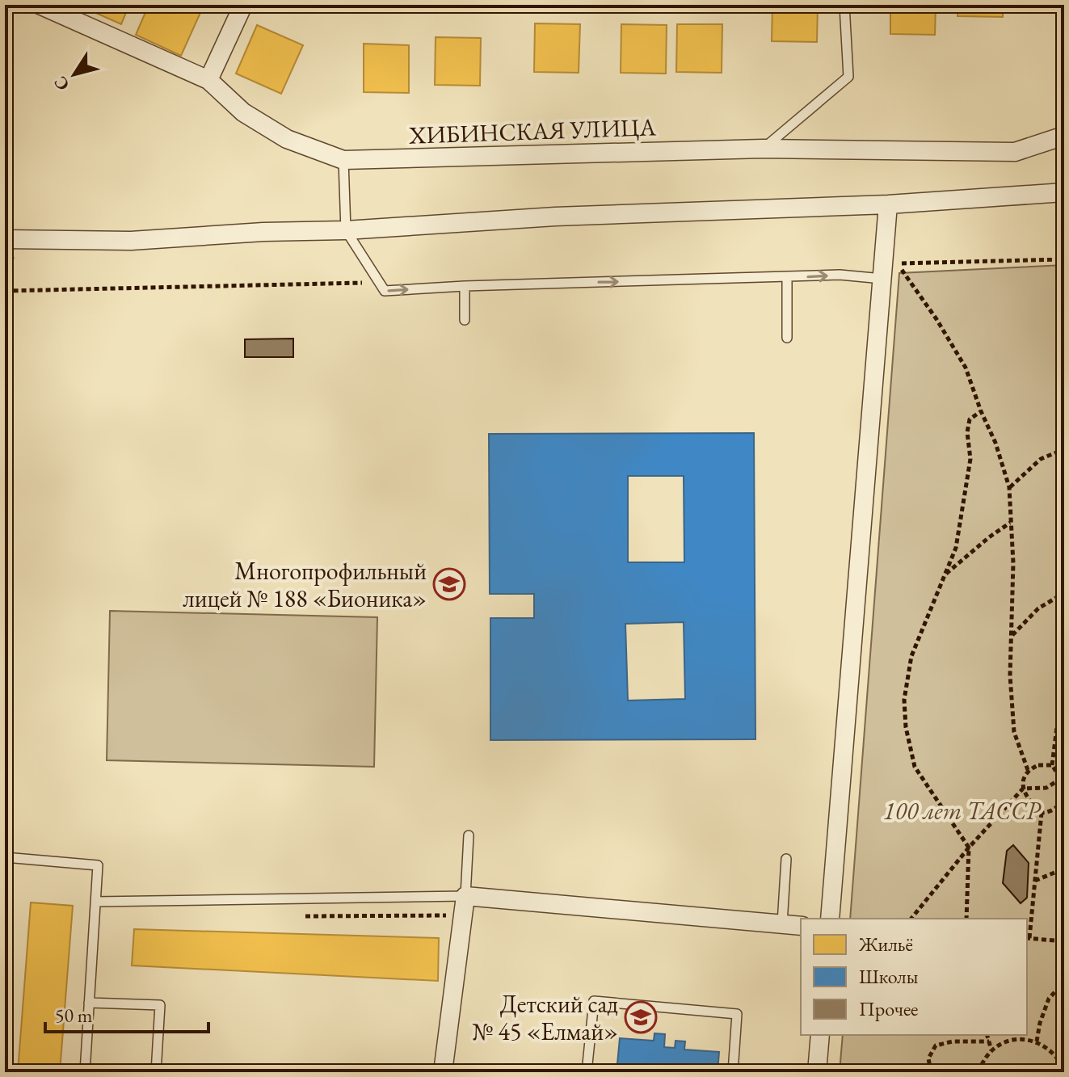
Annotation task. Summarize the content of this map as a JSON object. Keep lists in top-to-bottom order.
{
  "streets": {
    "street": ["ХИБИНСКАЯ УЛИЦА"]
  },
  "parks": ["100 лет ТАССР"],
  "places": {
    "school or university": ["Многопрофильный лицей № 188 «Бионика»", "Детский сад № 45 «Елмай»"]
  },
  "legend": ["Жильё", "Школы", "Прочее"],
  "scale_bar": "50 m",
  "north": "bottom left"
}
